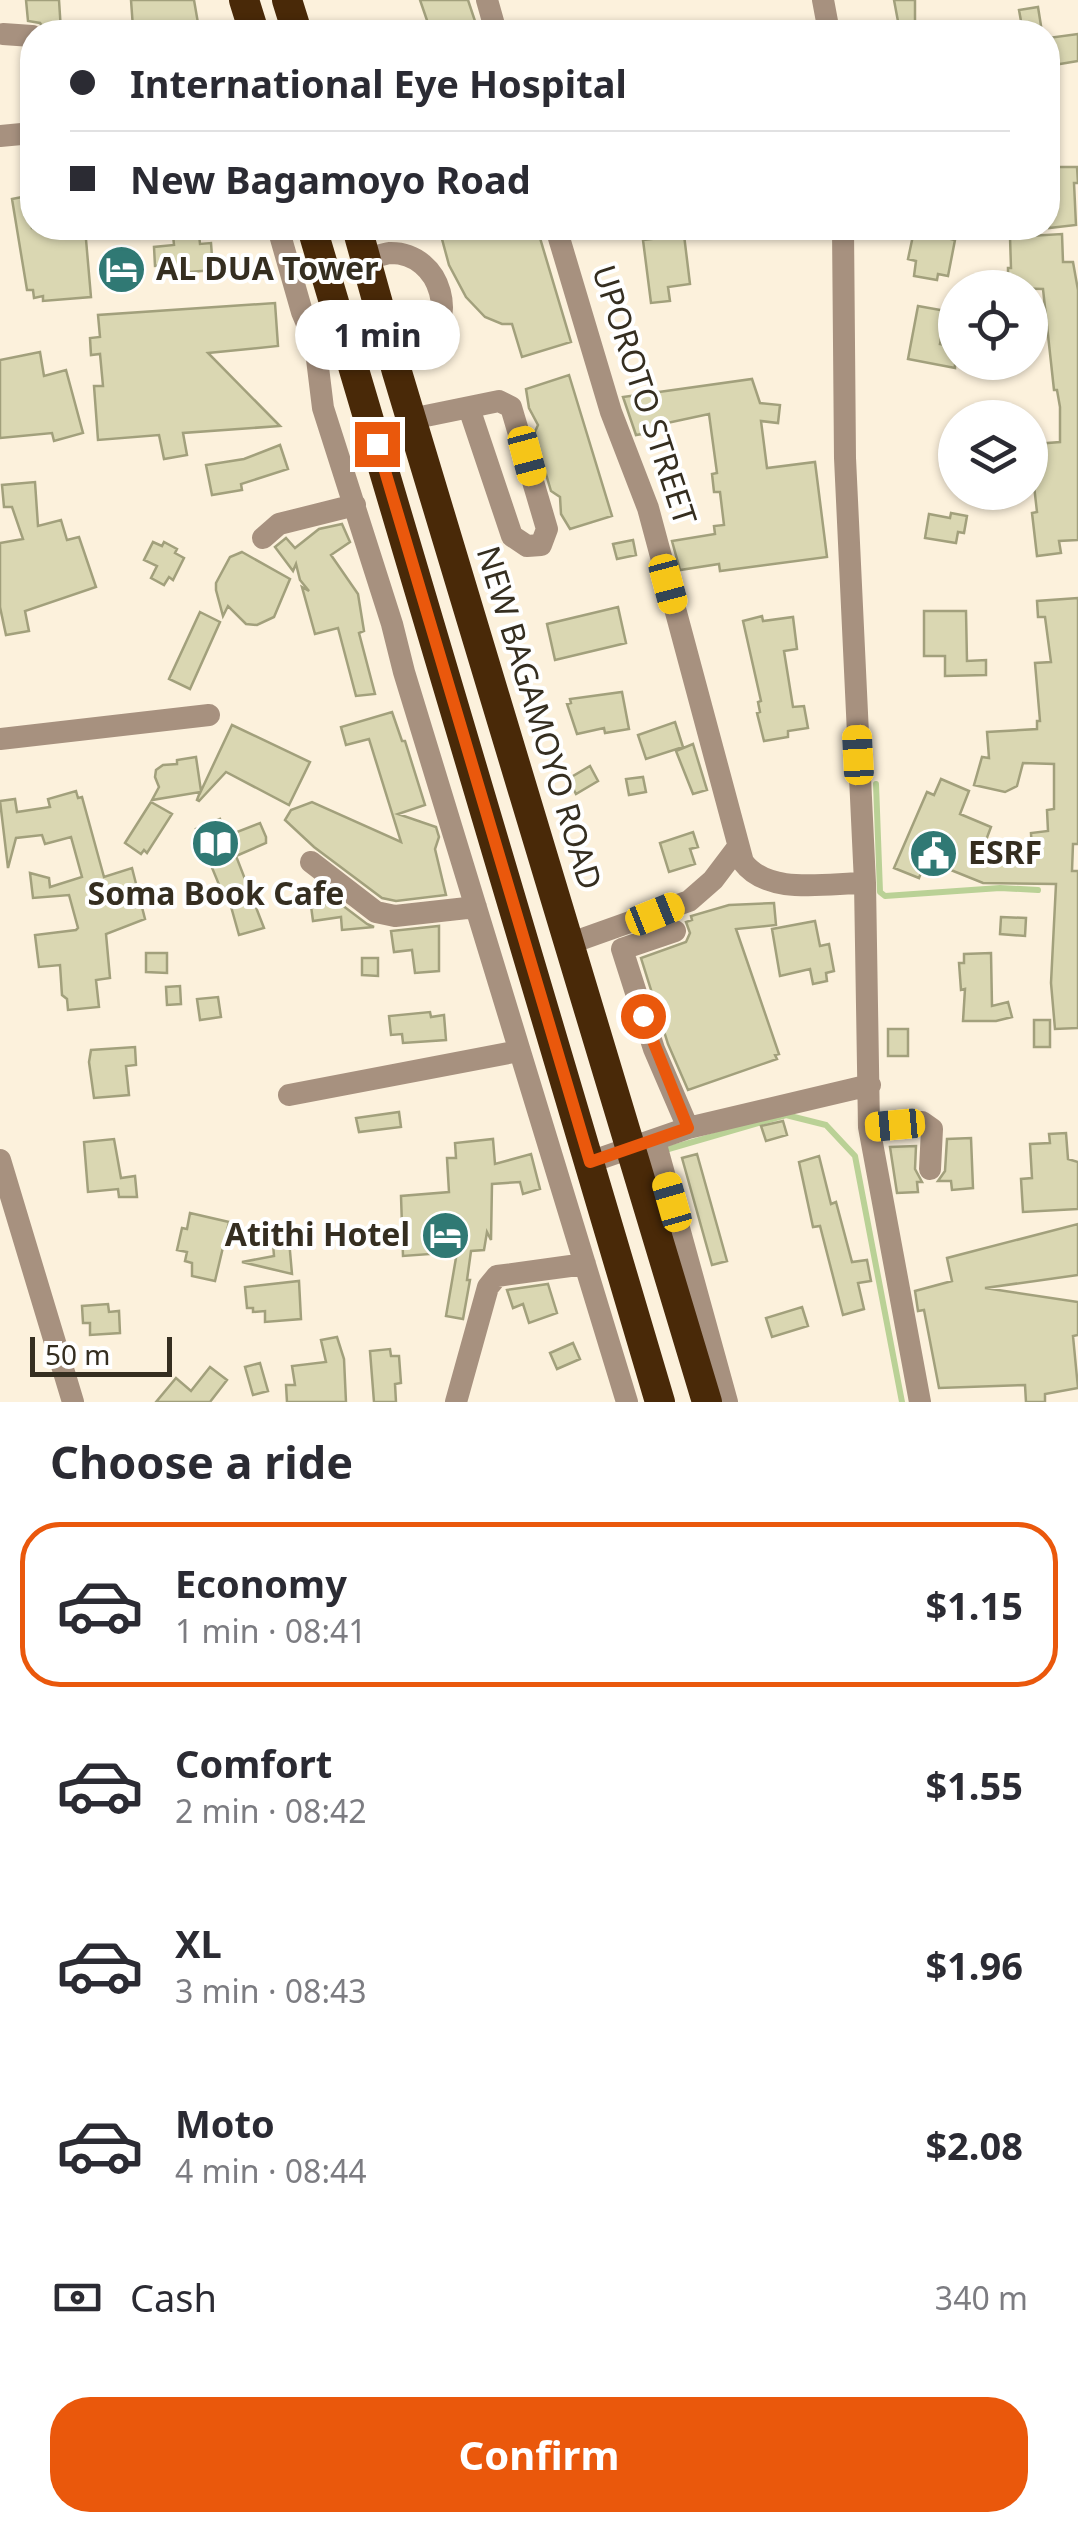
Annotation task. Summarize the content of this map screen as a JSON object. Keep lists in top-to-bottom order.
{
  "streets": {
    "highway": ["NEW BAGAMOYO ROAD"],
    "street": ["UPOROTO STREET"]
  },
  "places": {
    "hotel": ["AL DUA Tower", "Atithi Hotel"],
    "library": ["Soma Book Cafe"],
    "public building": ["ESRF"]
  },
  "scale_bar": "50 m",
  "page": {
    "banner": ["International Eye Hospital", "New Bagamoyo Road"],
    "bubble": "1 min",
    "scale": "50 m",
    "heading": "Choose a ride",
    "list": [
      {
        "name": "Economy",
        "note": "1 min · 08:41",
        "value": "$1.15"
      },
      {
        "name": "Comfort",
        "note": "2 min · 08:42",
        "value": "$1.55"
      },
      {
        "name": "XL",
        "note": "3 min · 08:43",
        "value": "$1.96"
      },
      {
        "name": "Moto",
        "note": "4 min · 08:44",
        "value": "$2.08"
      }
    ],
    "pay": ["Cash", "340 m"],
    "buttons": "Confirm"
  }
}
